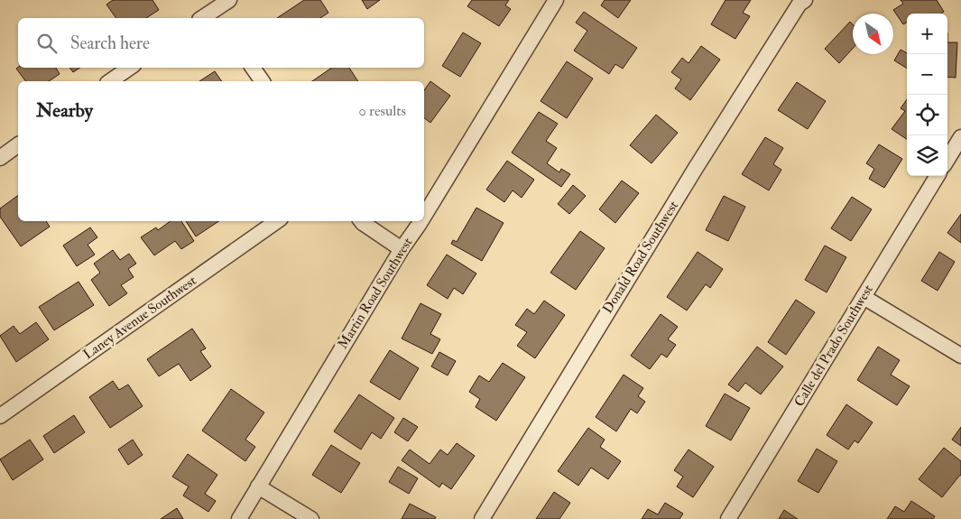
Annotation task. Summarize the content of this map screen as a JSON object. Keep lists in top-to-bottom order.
{
  "streets": {
    "street": [
      "Donald Road Southwest",
      "Martin Road Southwest",
      "Laney Avenue Southwest",
      "Calle del Prado Southwest"
    ]
  },
  "north": "bottom right",
  "page": {
    "map_buttons": ["+", "−"],
    "search": "Search here",
    "heading": ["Nearby", "0 results"]
  }
}
